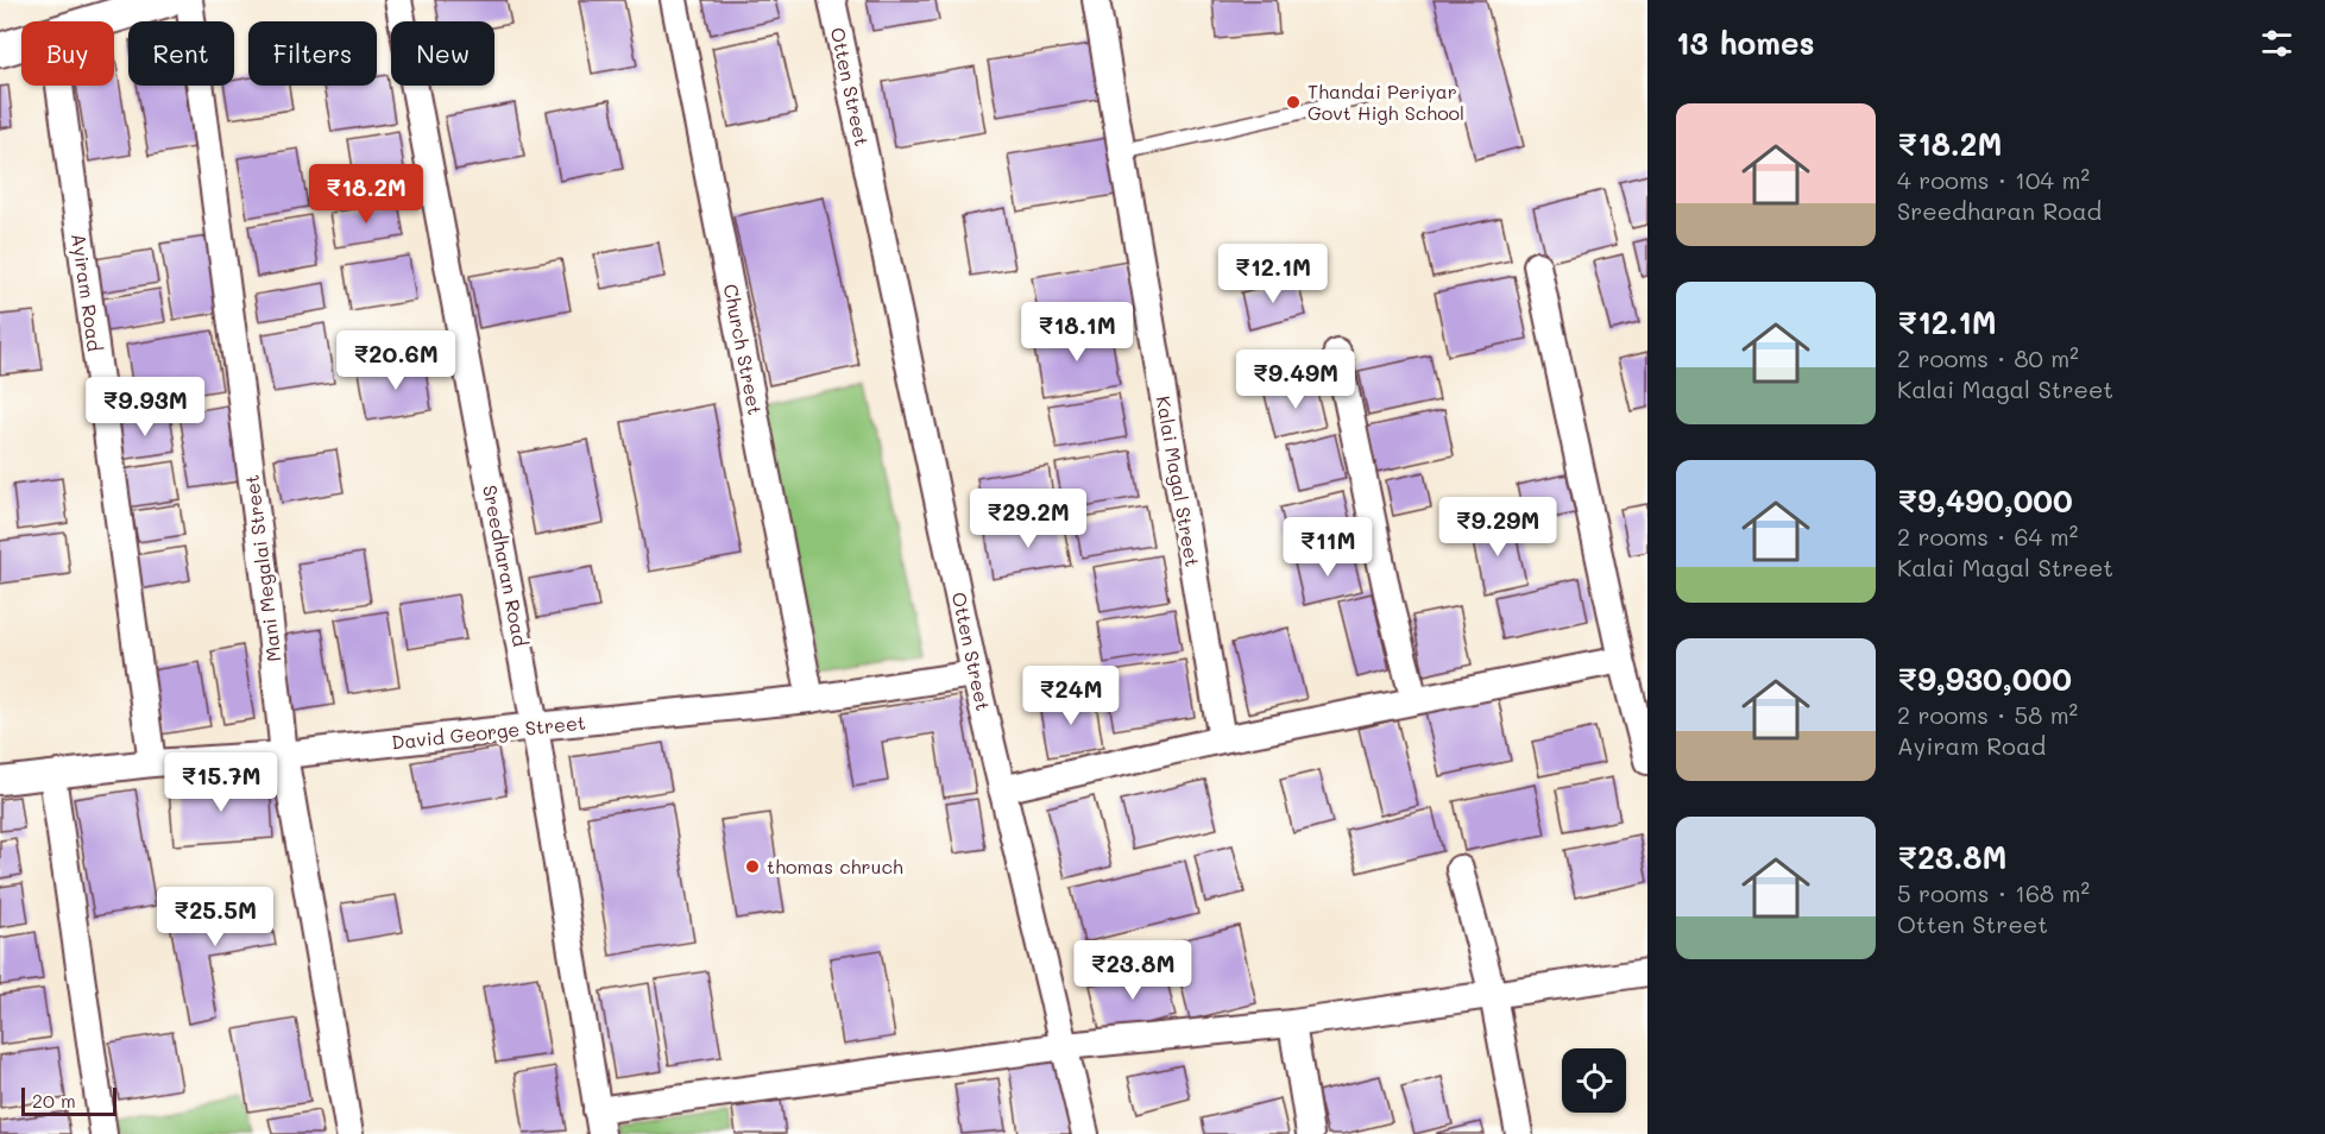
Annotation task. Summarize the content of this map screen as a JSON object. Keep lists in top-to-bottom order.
{
  "streets": {
    "street": [
      "Otten Street",
      "Ayiram Road",
      "Church Street",
      "Kalai Magal Street",
      "Sreedharan Road",
      "Mani Megalai Street",
      "David George Street"
    ]
  },
  "crossings": [
    ["Otten Street", "David George Street"],
    ["Ayiram Road", "David George Street"],
    ["Church Street", "David George Street"],
    ["Sreedharan Road", "David George Street"],
    ["Mani Megalai Street", "David George Street"]
  ],
  "places": ["Thandai Periyar Govt High School", "thomas chruch"],
  "scale_bar": "20 m",
  "page": {
    "heading": "13 homes",
    "chip": [
      "Buy",
      "Rent",
      "Filters",
      "New"
    ],
    "list": [
      {
        "name": "₹18.2M",
        "note": "4 rooms · 104 m² · Sreedharan Road"
      },
      {
        "name": "₹12.1M",
        "note": "2 rooms · 80 m² · Kalai Magal Street"
      },
      {
        "name": "₹9,490,000",
        "note": "2 rooms · 64 m² · Kalai Magal Street"
      },
      {
        "name": "₹9,930,000",
        "note": "2 rooms · 58 m² · Ayiram Road"
      },
      {
        "name": "₹23.8M",
        "note": "5 rooms · 168 m² · Otten Street"
      }
    ],
    "price": [
      "₹18.2M",
      "₹12.1M",
      "₹18.1M",
      "₹20.6M",
      "₹9.49M",
      "₹9.93M",
      "₹29.2M",
      "₹9.29M",
      "₹11M",
      "₹24M",
      "₹15.7M",
      "₹25.5M",
      "₹23.8M"
    ],
    "scale": "20 m"
  }
}
